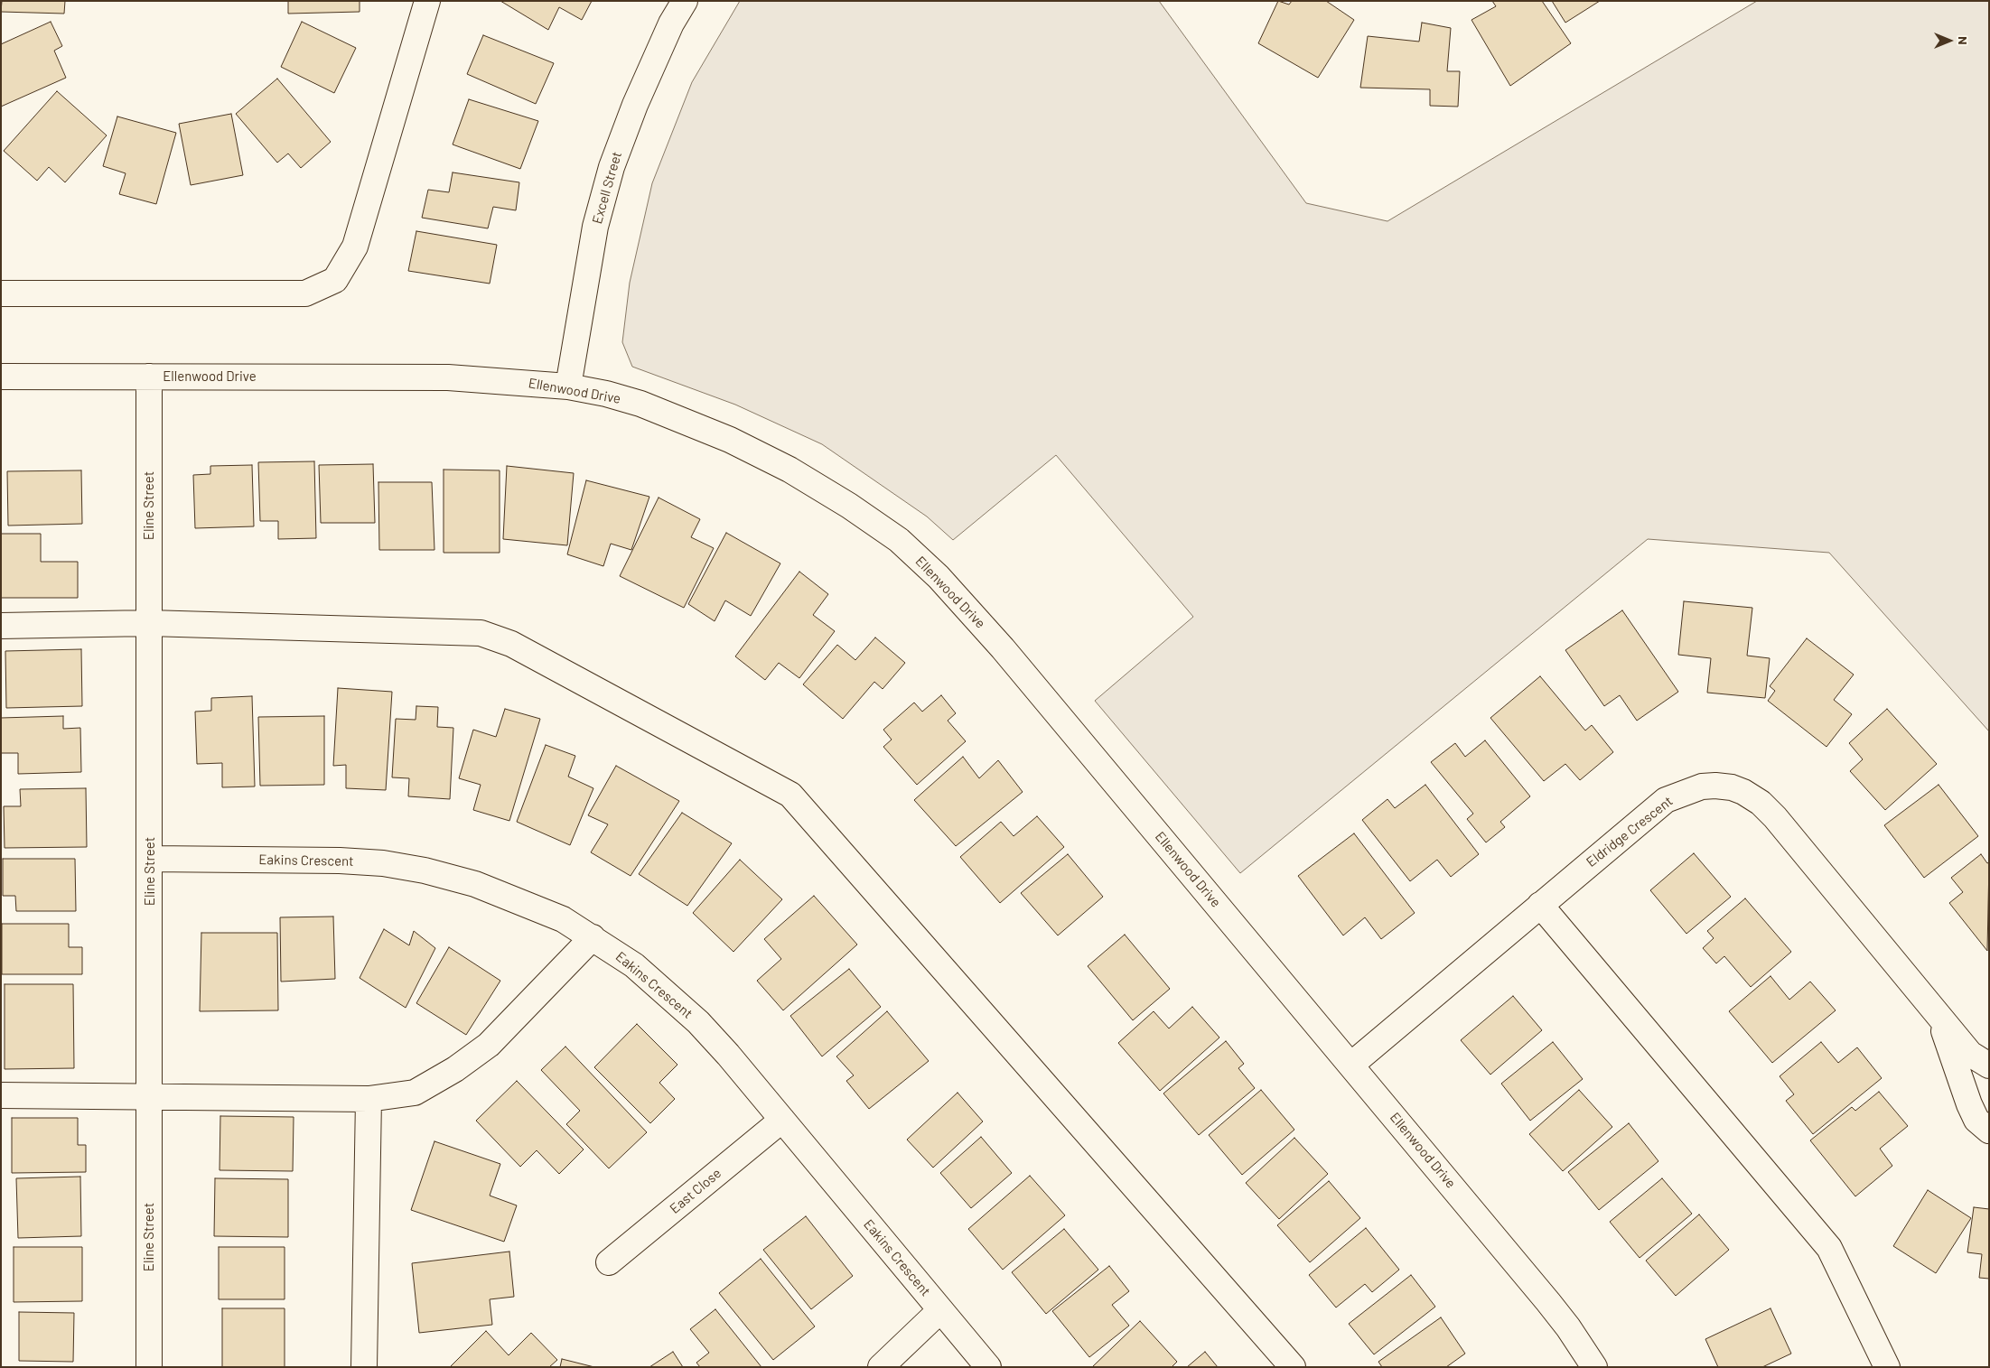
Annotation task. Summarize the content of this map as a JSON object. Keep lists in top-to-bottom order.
{
  "streets": {
    "street": [
      "Excell Street",
      "Ellenwood Drive",
      "Eline Street",
      "Eldridge Crescent",
      "Eakins Crescent",
      "East Close"
    ]
  },
  "crossings": [
    ["Excell Street", "Ellenwood Drive"],
    ["Ellenwood Drive", "Eline Street"],
    ["Ellenwood Drive", "Eldridge Crescent"],
    ["Eline Street", "Eakins Crescent"],
    ["Eakins Crescent", "East Close"]
  ],
  "north": "right"
}
